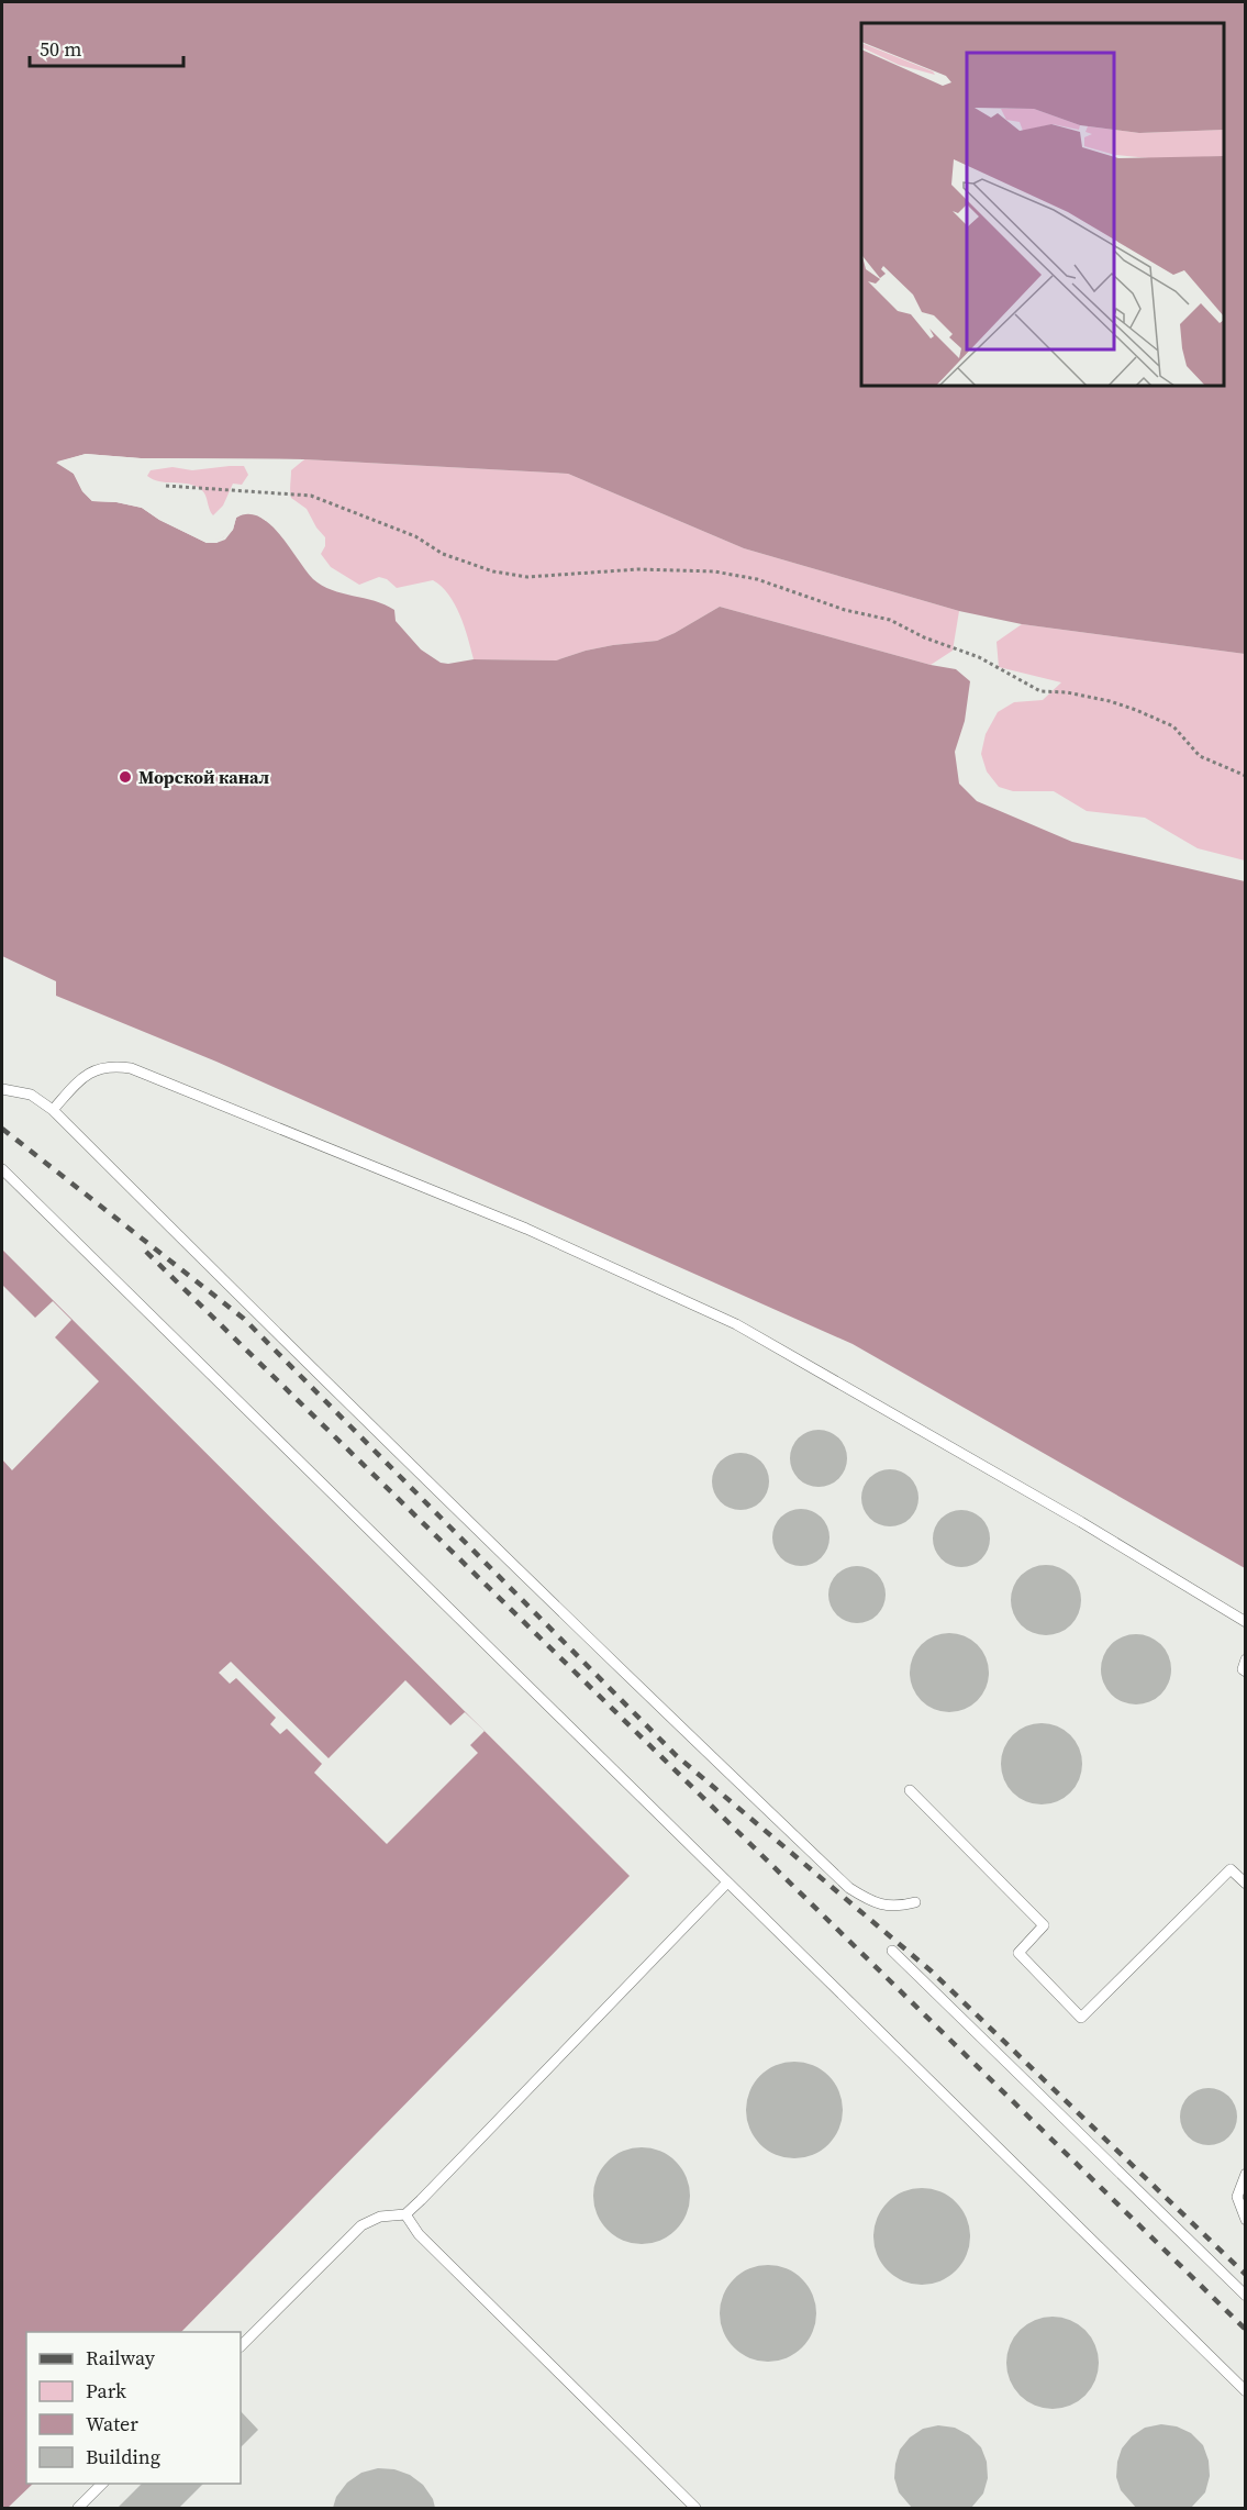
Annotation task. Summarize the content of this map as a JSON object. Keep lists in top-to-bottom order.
{
  "places": ["Морской канал"],
  "legend": [
    "Railway",
    "Park",
    "Water",
    "Building"
  ],
  "scale_bar": "50 m"
}
